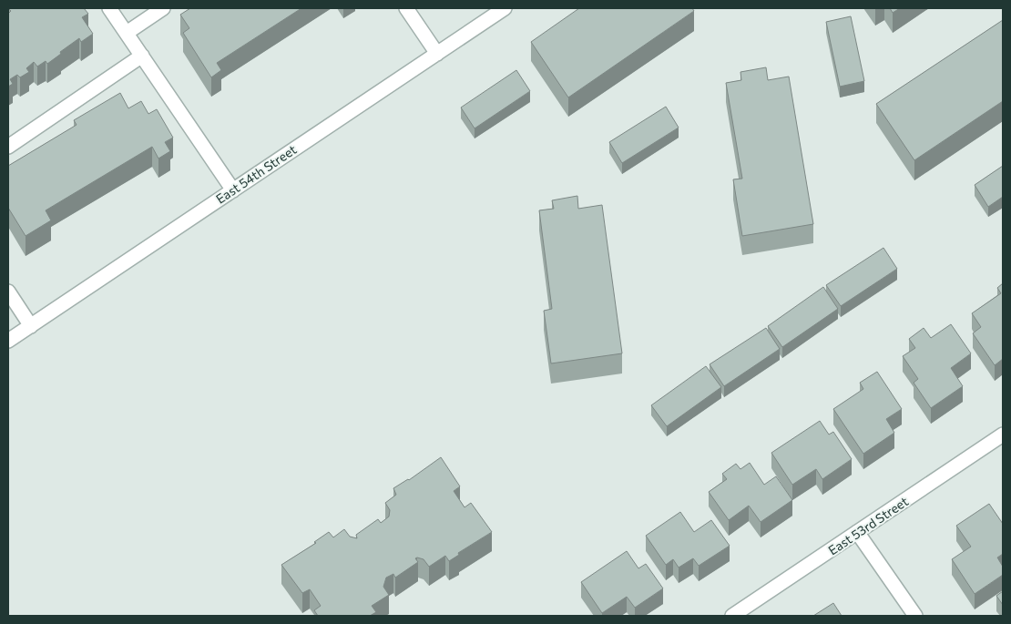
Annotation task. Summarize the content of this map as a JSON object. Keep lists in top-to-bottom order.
{
  "streets": {
    "street": ["East 54th Street", "East 53rd Street"]
  }
}
